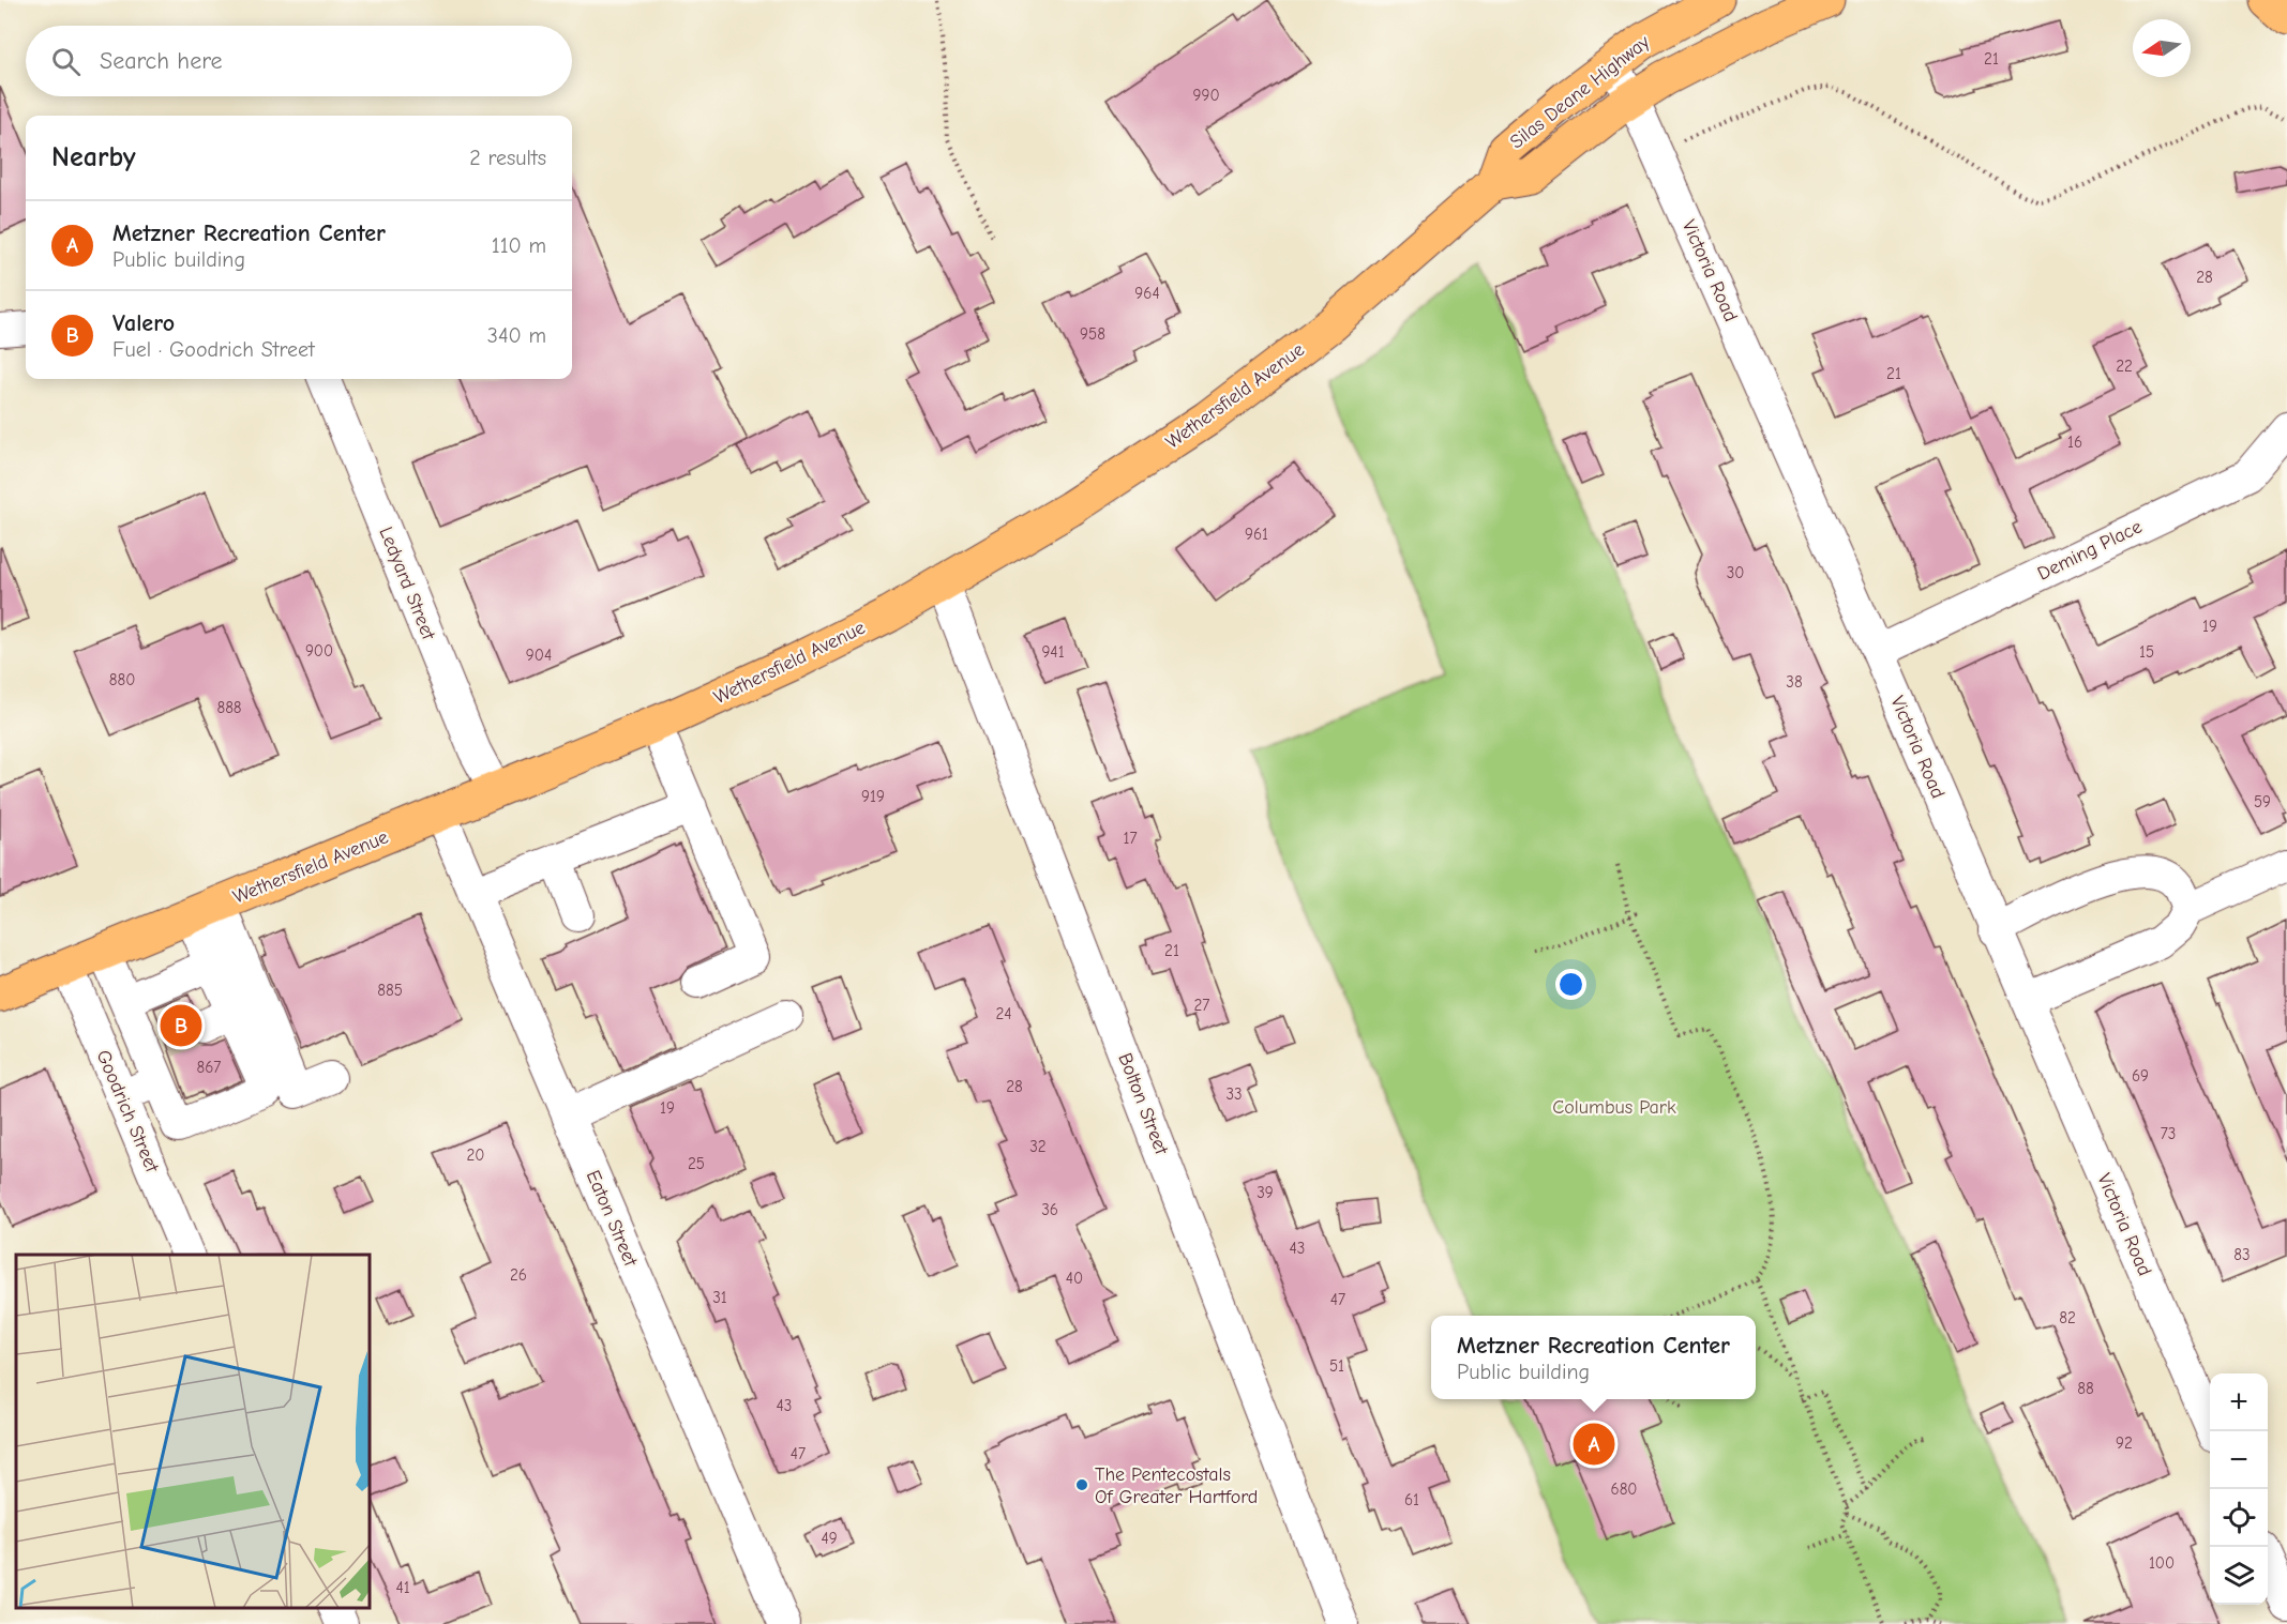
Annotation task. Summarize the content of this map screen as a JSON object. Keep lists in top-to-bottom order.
{
  "streets": {
    "main road": ["Silas Deane Highway", "Wethersfield Avenue"],
    "street": [
      "Victoria Road",
      "Deming Place",
      "Ledyard Street",
      "Bolton Street",
      "Goodrich Street",
      "Eaton Street"
    ]
  },
  "crossings": [
    ["Silas Deane Highway", "Victoria Road"],
    ["Silas Deane Highway", "Wethersfield Avenue"],
    ["Victoria Road", "Deming Place"],
    ["Wethersfield Avenue", "Ledyard Street"],
    ["Wethersfield Avenue", "Bolton Street"],
    ["Wethersfield Avenue", "Goodrich Street"],
    ["Wethersfield Avenue", "Eaton Street"]
  ],
  "parks": ["Columbus Park"],
  "places": ["The Pentecostals Of Greater Hartford"],
  "house_numbers": [
    "21",
    "990",
    "28",
    "964",
    "958",
    "22",
    "21",
    "16",
    "961",
    "30",
    "19",
    "900",
    "941",
    "15",
    "904",
    "880",
    "38",
    "888",
    "919",
    "59",
    "17",
    "21",
    "885",
    "27",
    "24",
    "867",
    "69",
    "28",
    "33",
    "19",
    "73",
    "32",
    "20",
    "25",
    "39",
    "36",
    "43",
    "83",
    "26",
    "40",
    "31",
    "47",
    "82",
    "51",
    "88",
    "43",
    "92",
    "47",
    "680",
    "61",
    "49",
    "100",
    "41"
  ],
  "north": "left",
  "page": {
    "search": "Search here",
    "heading": ["Nearby", "2 results"],
    "list": [
      {
        "mark": "A",
        "name": "Metzner Recreation Center",
        "note": "Public building",
        "value": "110 m"
      },
      {
        "mark": "B",
        "name": "Valero",
        "note": "Fuel · Goodrich Street",
        "value": "340 m"
      }
    ],
    "pins": ["B", "A"],
    "popup": ["Metzner Recreation Center", "Public building"],
    "map_buttons": ["+", "−"]
  }
}
